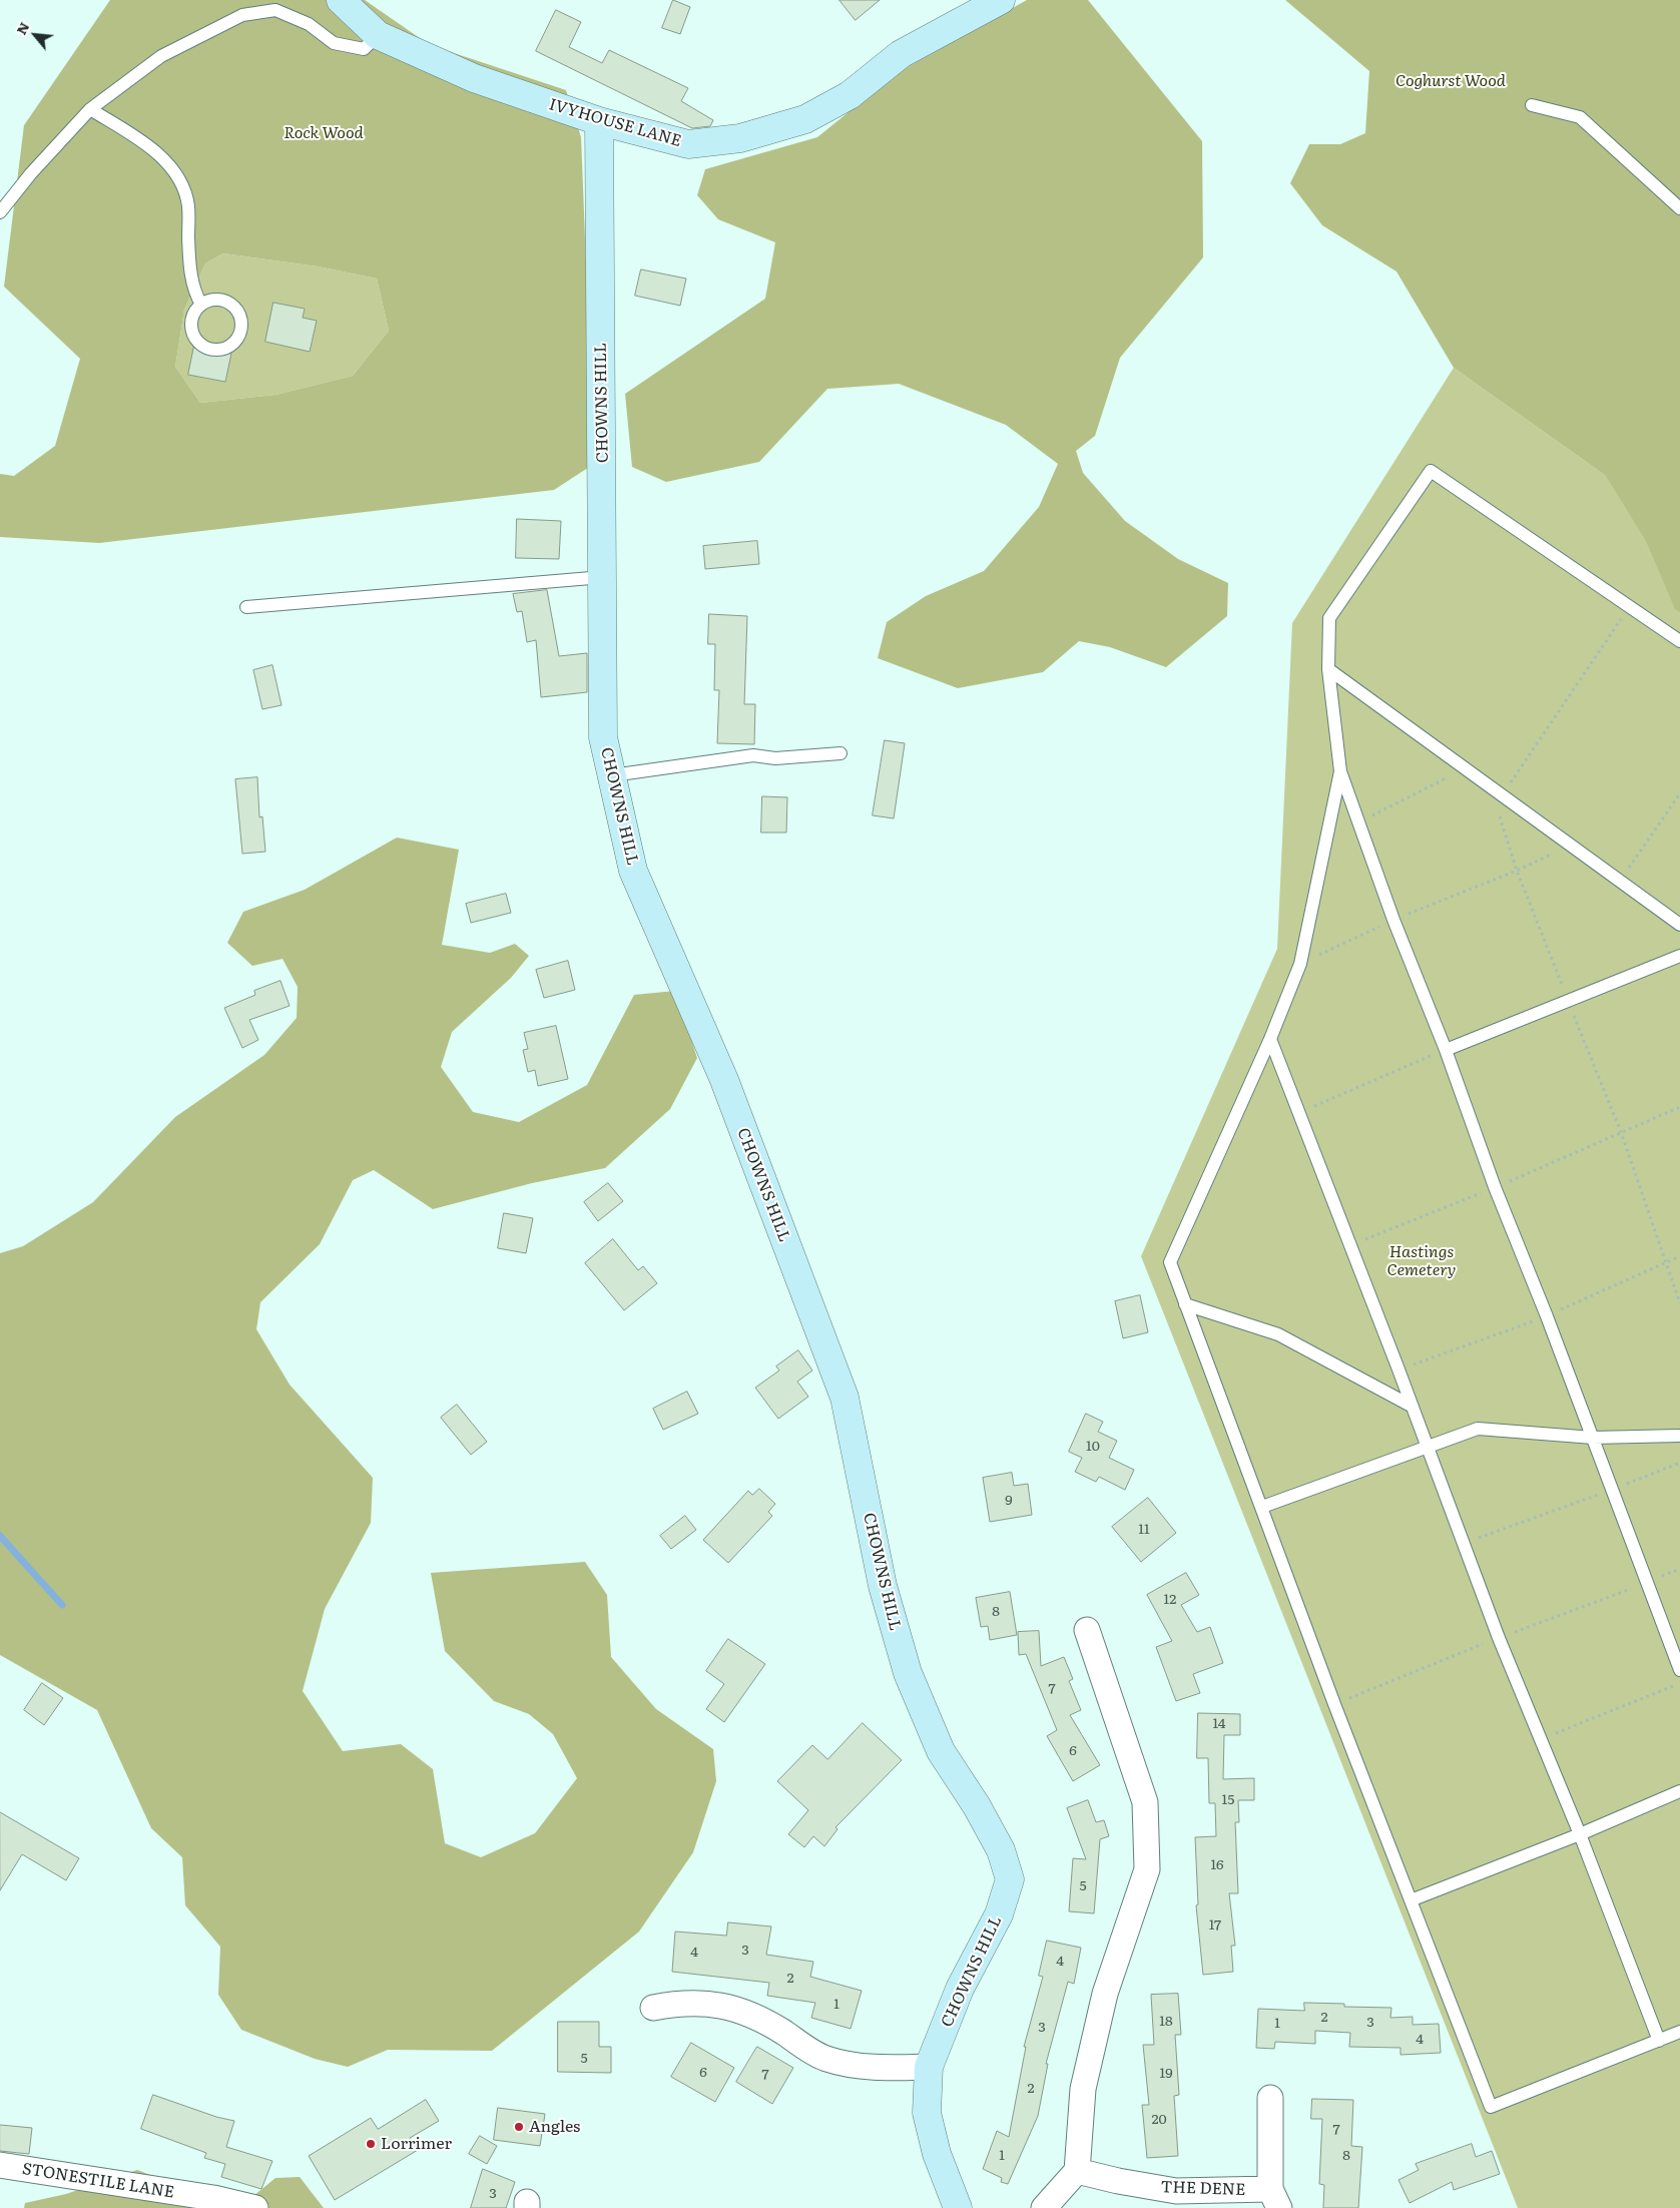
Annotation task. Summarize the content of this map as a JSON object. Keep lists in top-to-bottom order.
{
  "streets": {
    "street": [
      "IVYHOUSE LANE",
      "CHOWNS HILL",
      "STONESTILE LANE",
      "THE DENE"
    ]
  },
  "crossings": [
    ["IVYHOUSE LANE", "CHOWNS HILL"]
  ],
  "parks": ["Coghurst Wood", "Rock Wood", "Hastings Cemetery"],
  "places": ["Angles", "Lorrimer"],
  "house_numbers": [
    "10",
    "9",
    "11",
    "12",
    "8",
    "7",
    "14",
    "6",
    "15",
    "16",
    "5",
    "17",
    "3",
    "4",
    "4",
    "2",
    "1",
    "2",
    "18",
    "3",
    "1",
    "3",
    "4",
    "5",
    "6",
    "19",
    "7",
    "2",
    "20",
    "7",
    "1",
    "8",
    "3"
  ],
  "north": "top left"
}
